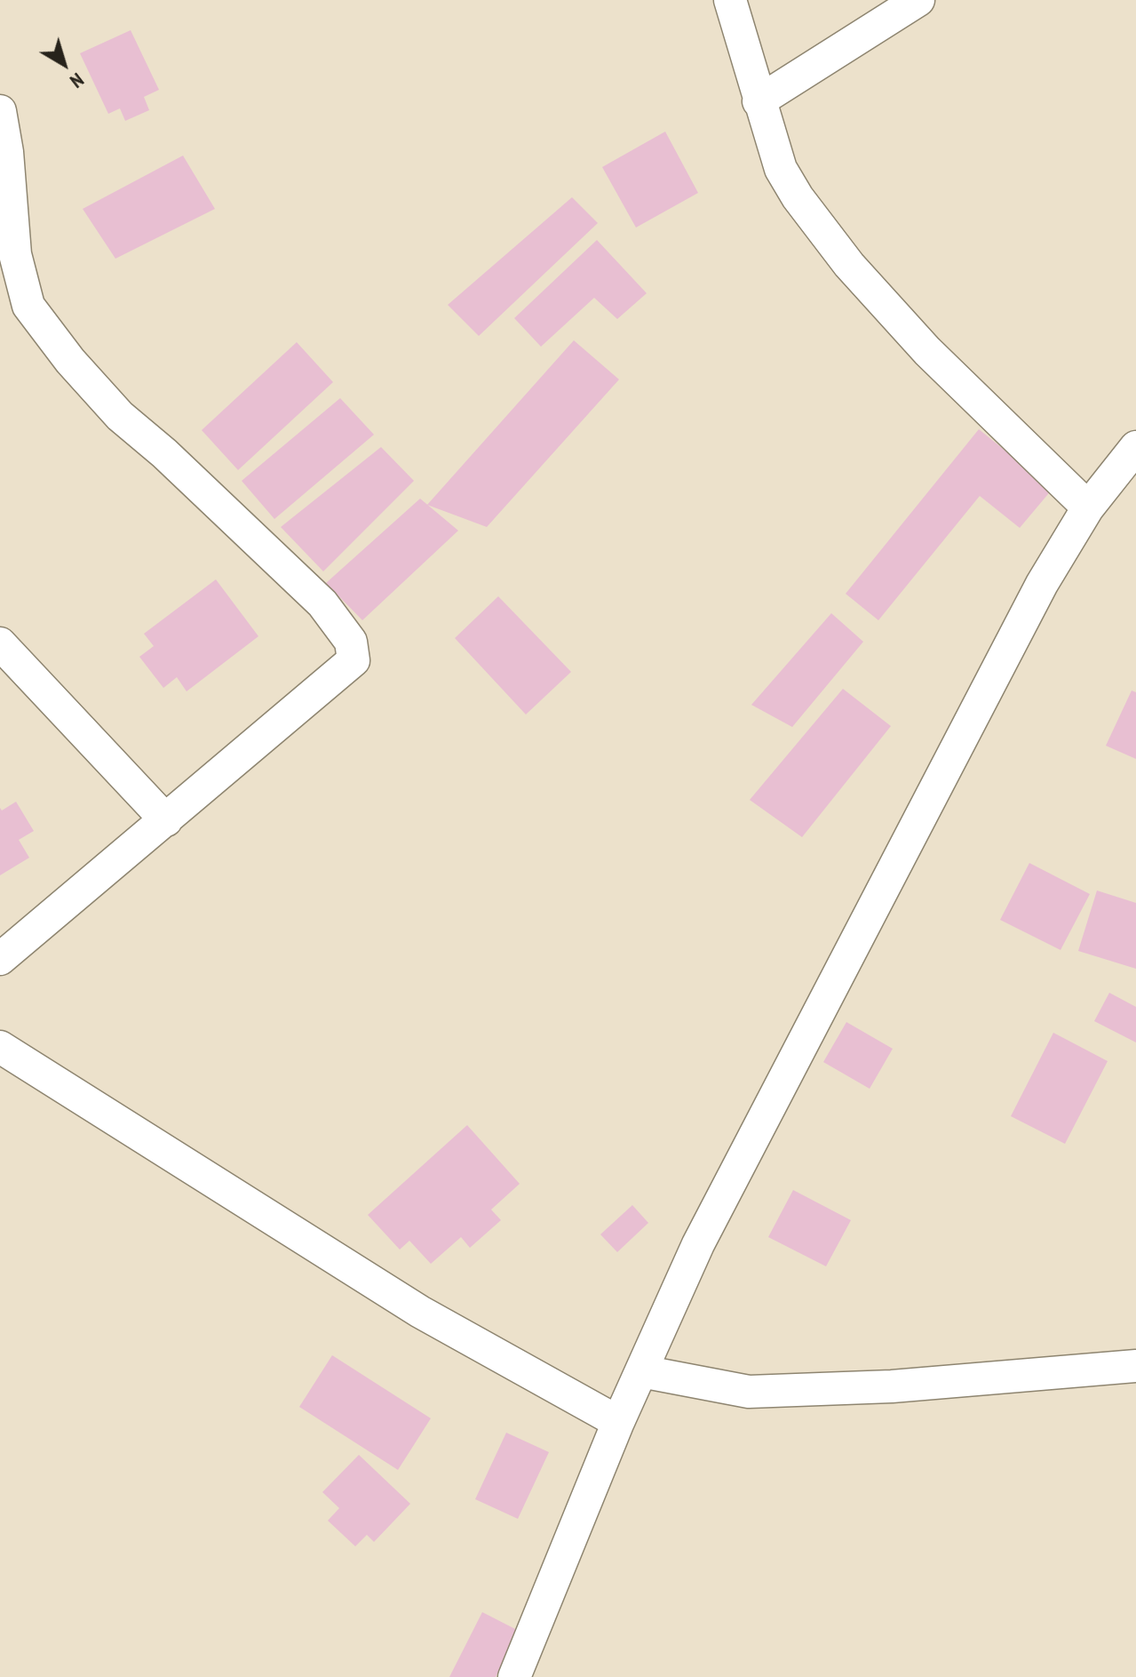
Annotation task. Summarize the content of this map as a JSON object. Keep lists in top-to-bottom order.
{
  "north": "bottom right"
}
